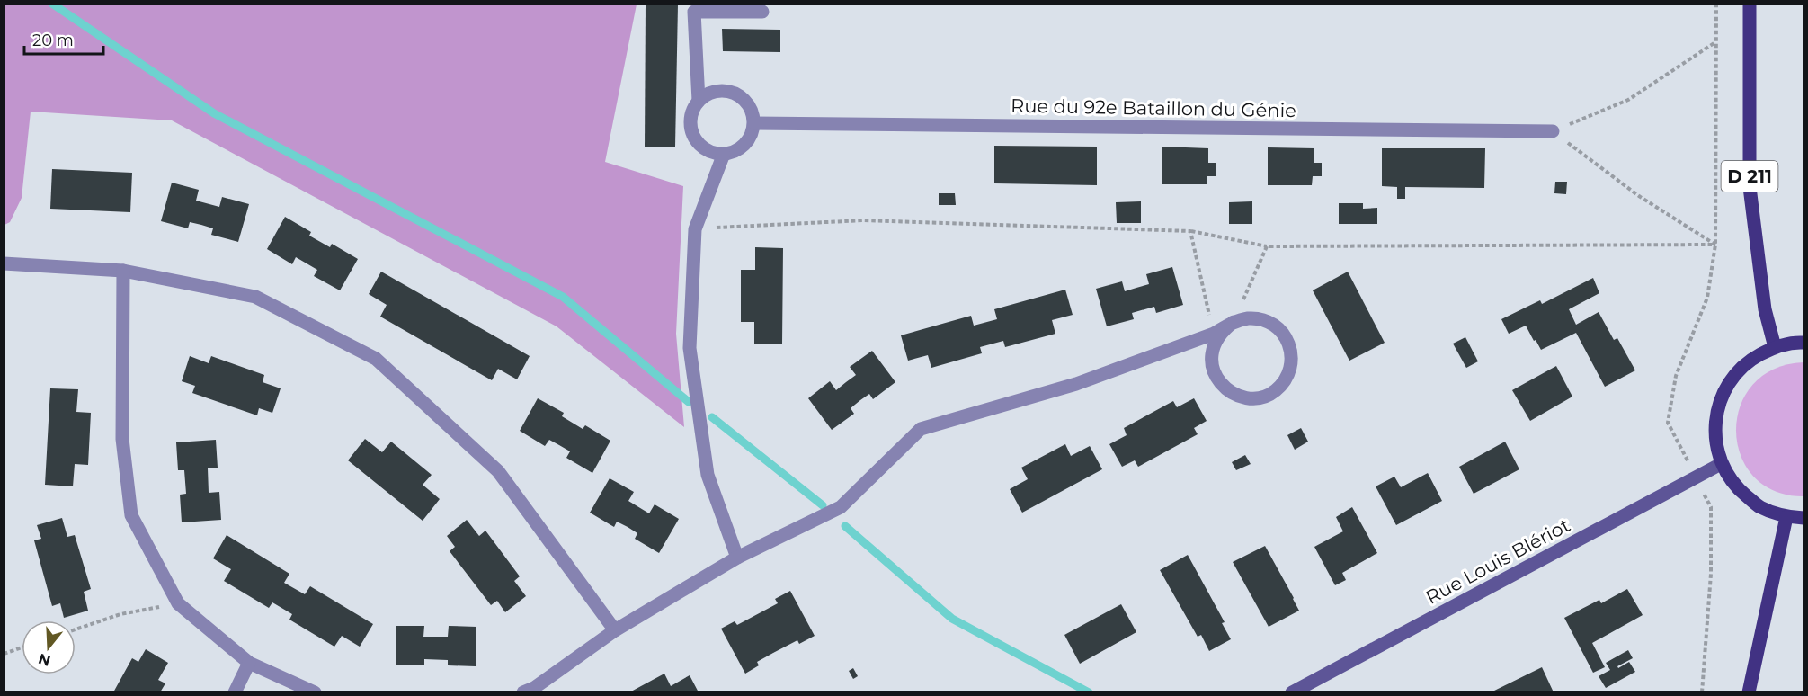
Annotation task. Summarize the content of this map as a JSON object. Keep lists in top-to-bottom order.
{
  "streets": {
    "main road": ["D 211"],
    "street": ["Rue du 92e Bataillon du Génie", "Rue Louis Blériot"]
  },
  "scale_bar": "20 m",
  "north": "bottom"
}
